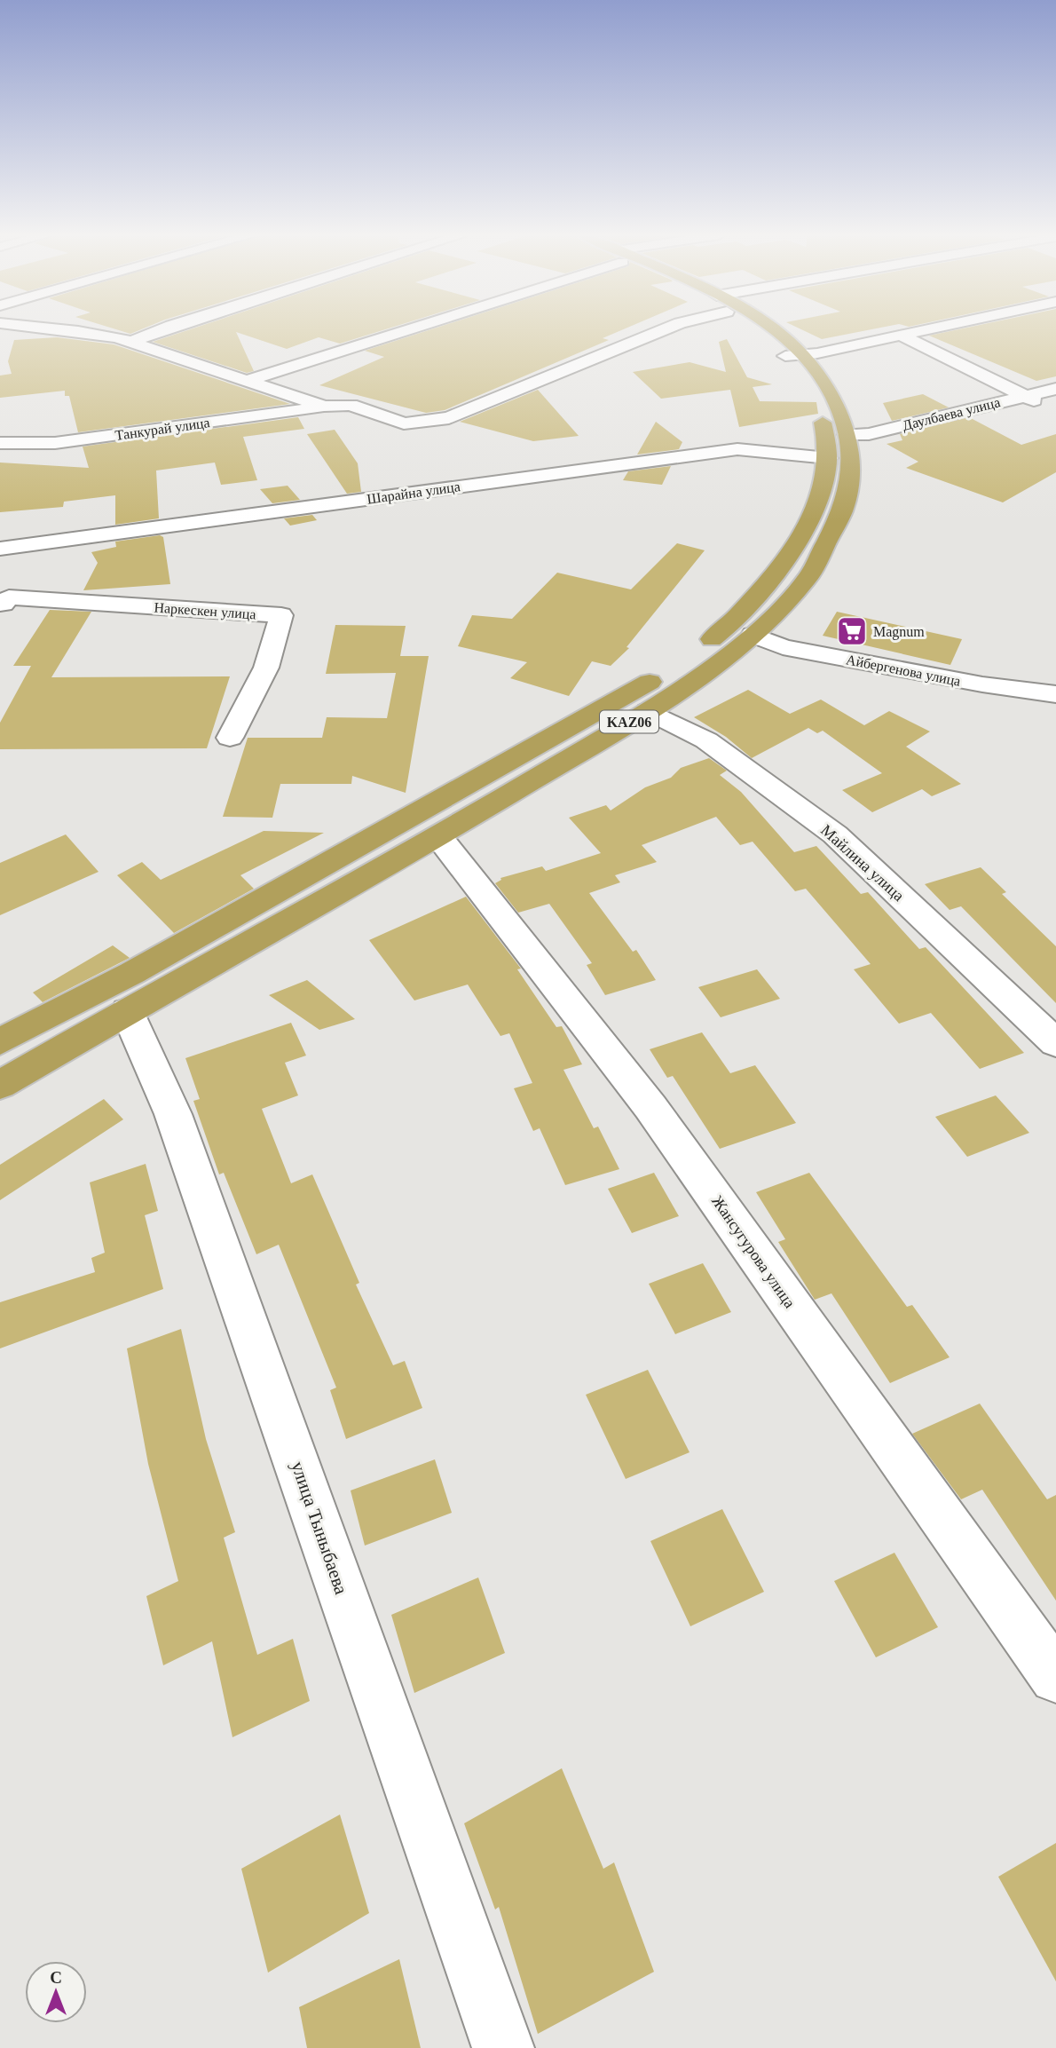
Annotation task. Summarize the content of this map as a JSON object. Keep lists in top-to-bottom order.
{
  "streets": {
    "highway": ["KАZ06"],
    "street": [
      "Даулбаева улица",
      "Танкурай улица",
      "Шарайна улица",
      "Наркескен улица",
      "Айбергенова улица",
      "Майлина улица",
      "Жансугурова улица",
      "улица Тыныбаева"
    ]
  },
  "crossings": [
    ["Даулбаева улица", "KАZ06"],
    ["Шарайна улица", "KАZ06"],
    ["Айбергенова улица", "KАZ06"],
    ["KАZ06", "Майлина улица"],
    ["KАZ06", "Жансугурова улица"],
    ["KАZ06", "улица Тыныбаева"]
  ],
  "places": {
    "supermarket": ["Magnum"]
  },
  "north": "top"
}
